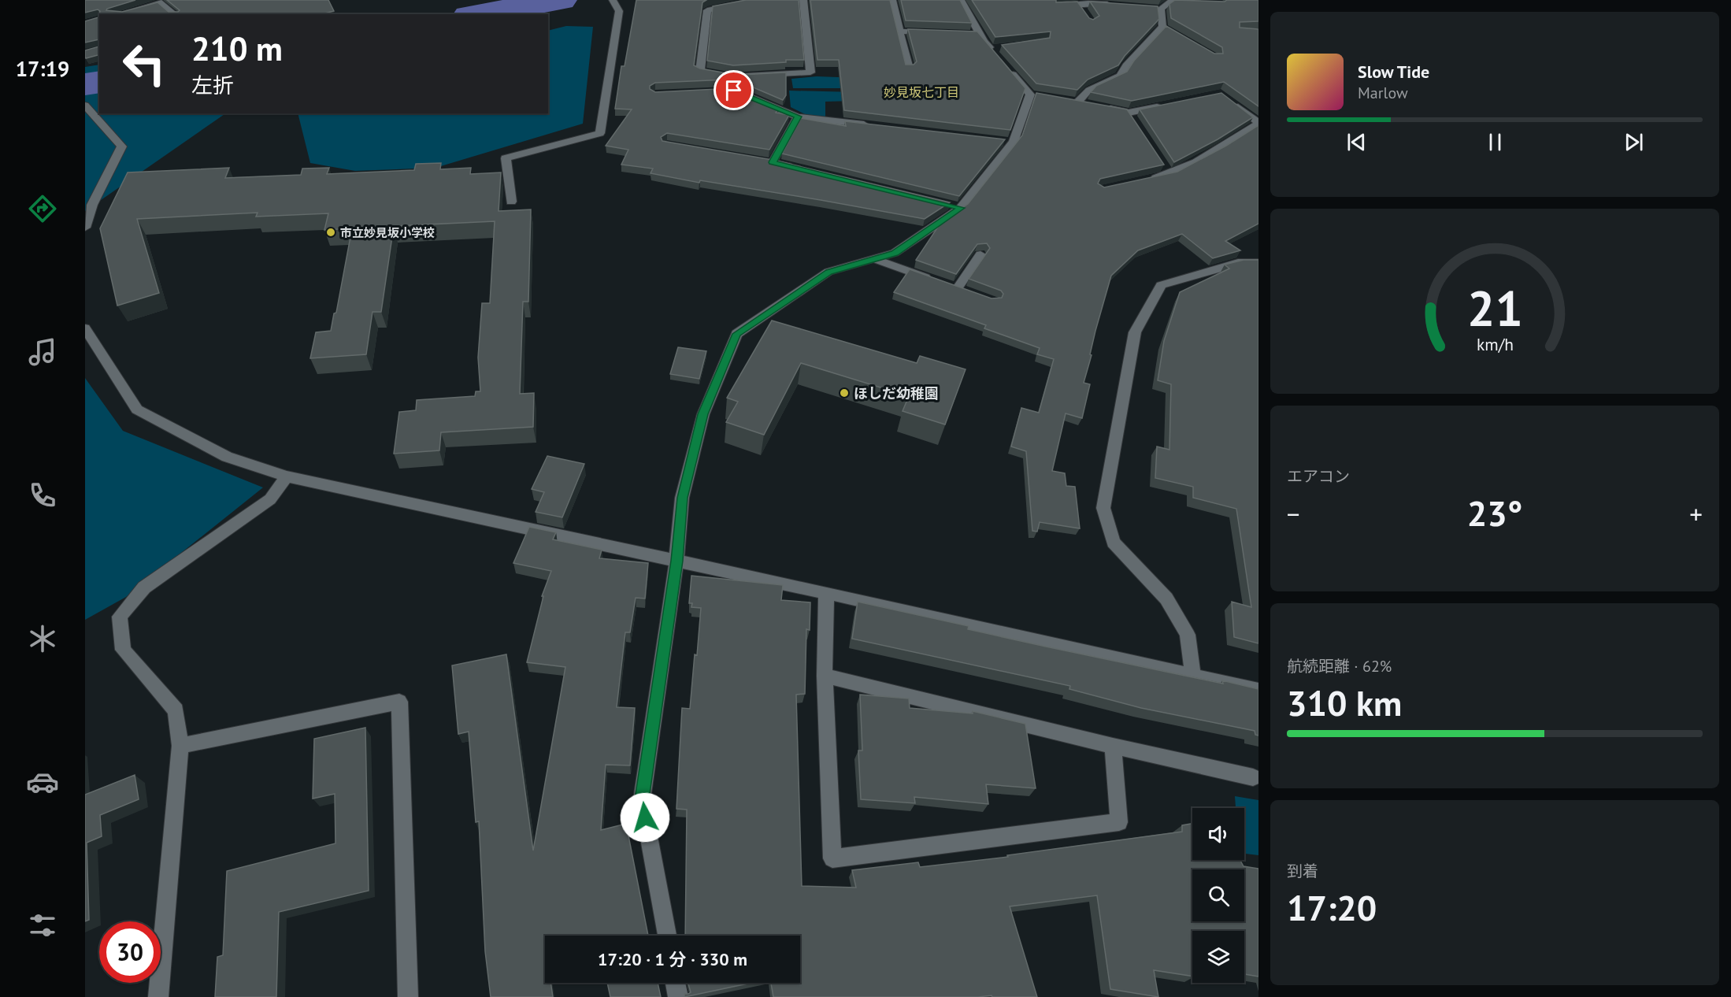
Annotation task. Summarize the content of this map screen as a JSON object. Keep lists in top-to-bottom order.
{
  "districts": ["妙見坂七丁目"],
  "places": ["市立妙見坂小学校", "ほしだ幼稚園"],
  "page": {
    "tabs": "17:19",
    "turn": ["210 m", "左折"],
    "song": ["Slow Tide", "Marlow"],
    "tile": [
      "エアコン",
      ["航続距離 · 62%", "310 km"],
      ["到着", "17:20"]
    ],
    "heat": ["−", "23°", "+"],
    "limit": "30",
    "trip": "17:20 · 1 分 · 330 m",
    "gauge": ["21", "km/h"]
  }
}
